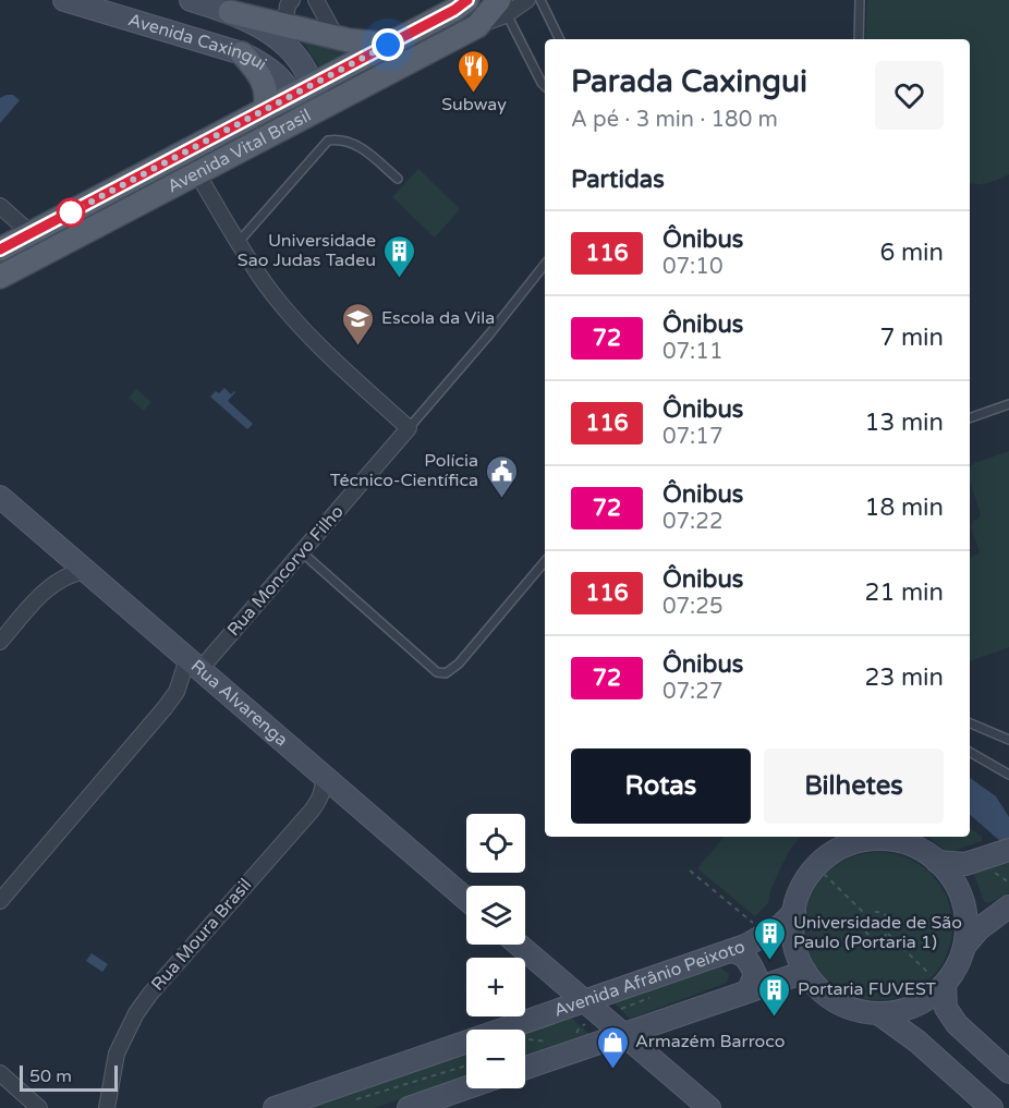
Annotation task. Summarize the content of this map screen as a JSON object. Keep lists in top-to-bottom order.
{
  "streets": {
    "main road": [
      "Avenida Caxingui",
      "Avenida Vital Brasil",
      "Rua Alvarenga",
      "Avenida Afrânio Peixoto"
    ],
    "street": ["Rua Moncorvo Filho", "Rua Moura Brasil"]
  },
  "crossings": [
    ["Avenida Caxingui", "Avenida Vital Brasil"],
    ["Rua Moncorvo Filho", "Rua Alvarenga"],
    ["Rua Alvarenga", "Rua Moura Brasil"]
  ],
  "places": {
    "restaurant": ["Subway"],
    "building": ["Universidade Sao Judas Tadeu", "Universidade de São Paulo (Portaria 1)", "Portaria FUVEST"],
    "school or university": ["Escola da Vila"],
    "public building": ["Polícia Técnico-Científica"],
    "shop": ["Armazém Barroco"]
  },
  "lines": ["bus line 116"],
  "scale_bar": "50 m",
  "page": {
    "heading": [
      ["Parada Caxingui", "A pé · 3 min · 180 m"],
      "Partidas"
    ],
    "list": [
      {
        "mark": "116",
        "name": "Ônibus",
        "note": "07:10",
        "value": "6 min"
      },
      {
        "mark": "72",
        "name": "Ônibus",
        "note": "07:11",
        "value": "7 min"
      },
      {
        "mark": "116",
        "name": "Ônibus",
        "note": "07:17",
        "value": "13 min"
      },
      {
        "mark": "72",
        "name": "Ônibus",
        "note": "07:22",
        "value": "18 min"
      },
      {
        "mark": "116",
        "name": "Ônibus",
        "note": "07:25",
        "value": "21 min"
      },
      {
        "mark": "72",
        "name": "Ônibus",
        "note": "07:27",
        "value": "23 min"
      }
    ],
    "buttons": ["Rotas", "Bilhetes"],
    "map_buttons": ["+", "−"],
    "scale": "50 m"
  }
}
